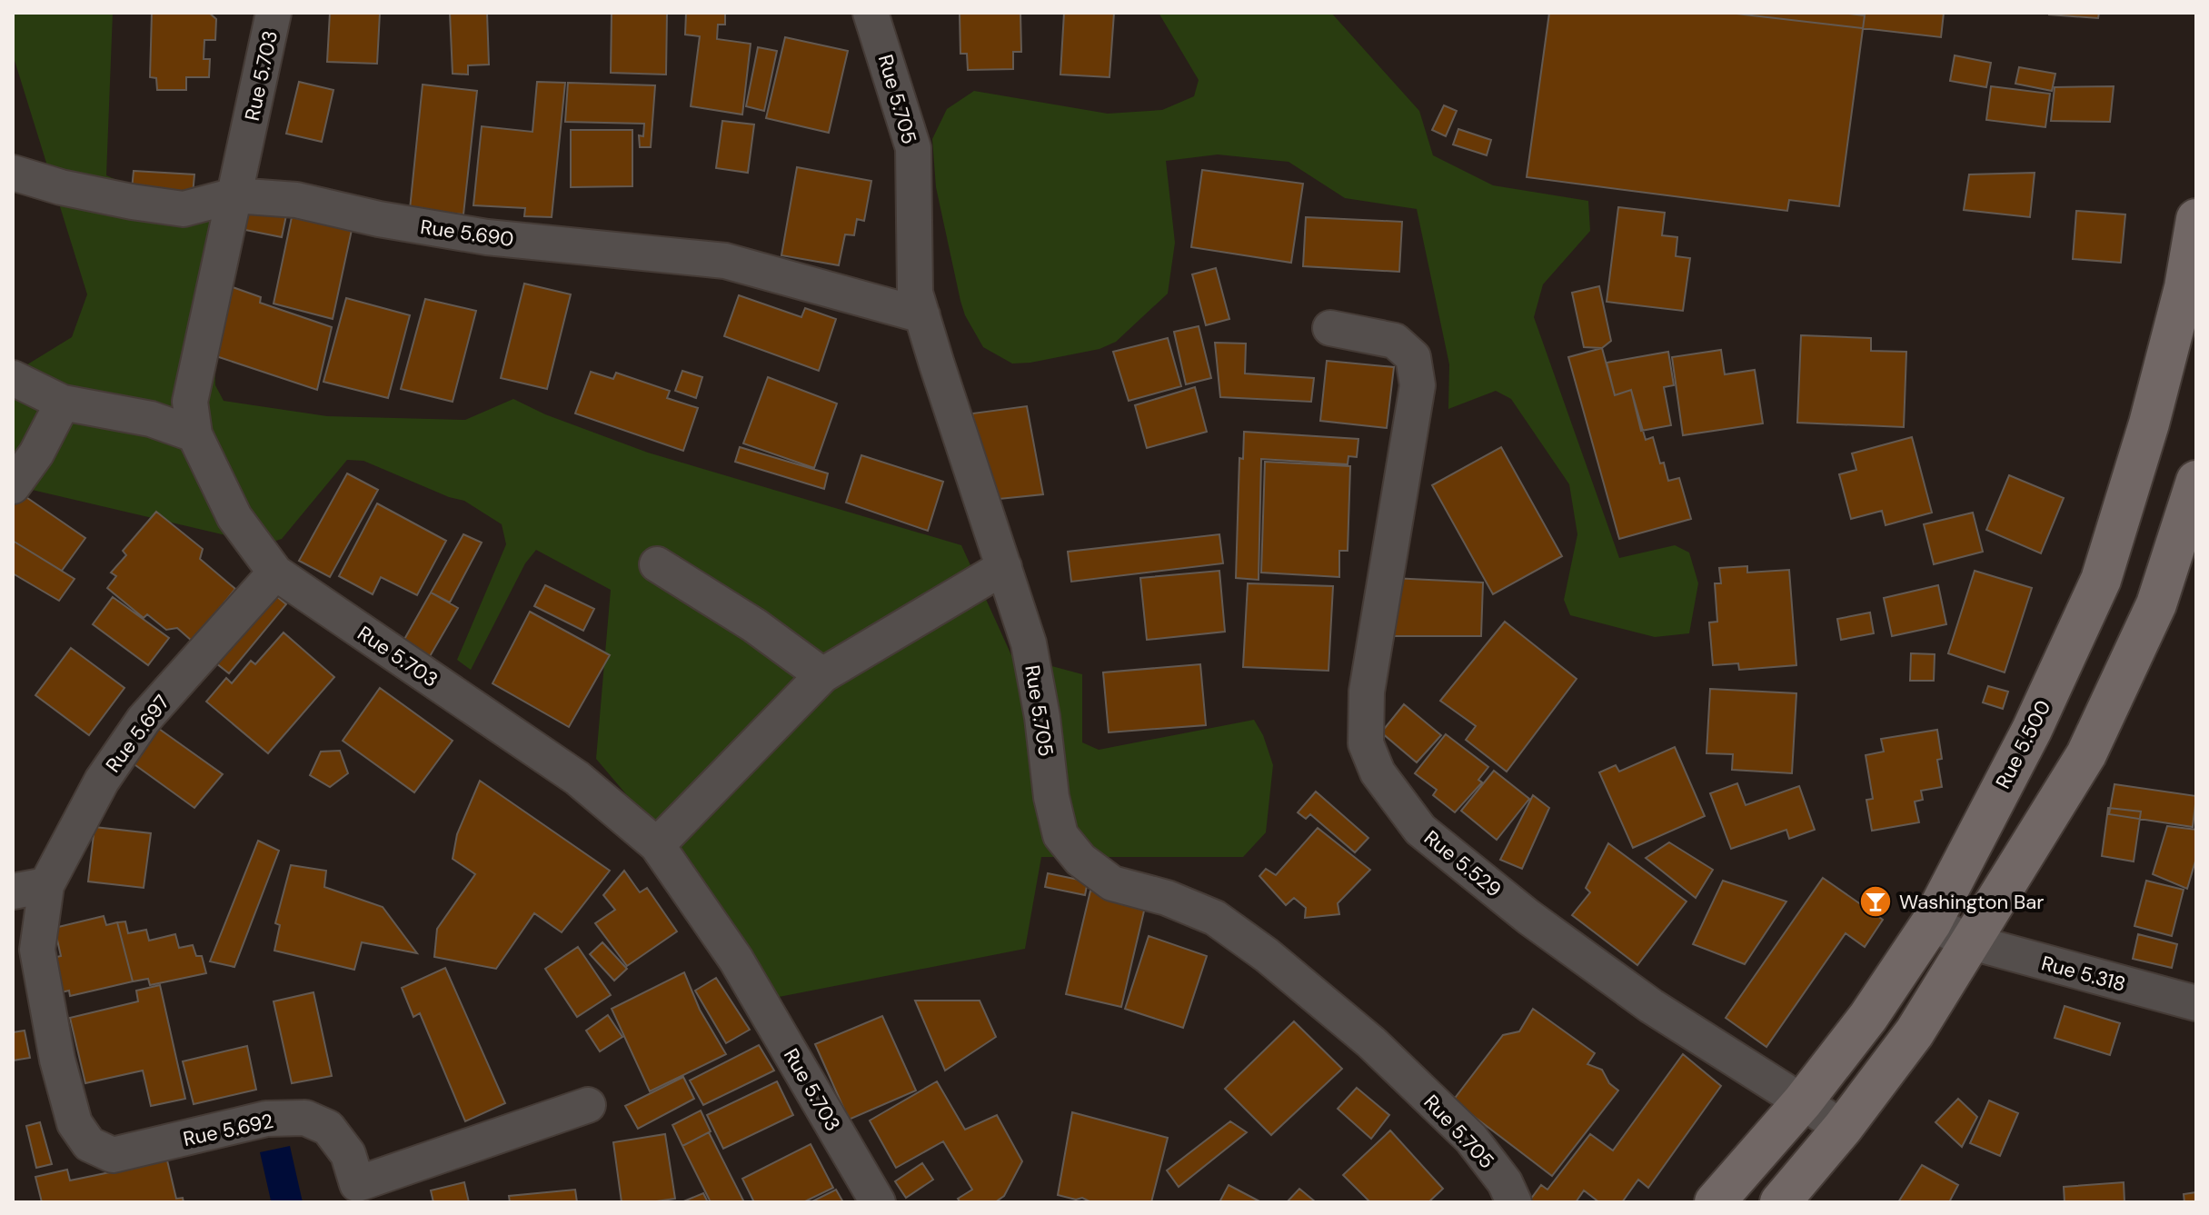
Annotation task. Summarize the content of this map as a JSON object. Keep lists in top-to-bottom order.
{
  "streets": {
    "main road": ["Rue 5.500"],
    "street": [
      "Rue 5.703",
      "Rue 5.705",
      "Rue 5.690",
      "Rue 5.697",
      "Rue 5.529",
      "Rue 5.318",
      "Rue 5.692"
    ]
  },
  "crossings": [
    ["Rue 5.703", "Rue 5.690"],
    ["Rue 5.703", "Rue 5.697"],
    ["Rue 5.705", "Rue 5.690"],
    ["Rue 5.697", "Rue 5.692"],
    ["Rue 5.500", "Rue 5.529"],
    ["Rue 5.500", "Rue 5.318"]
  ],
  "places": {
    "bar": ["Washington Bar"]
  }
}
